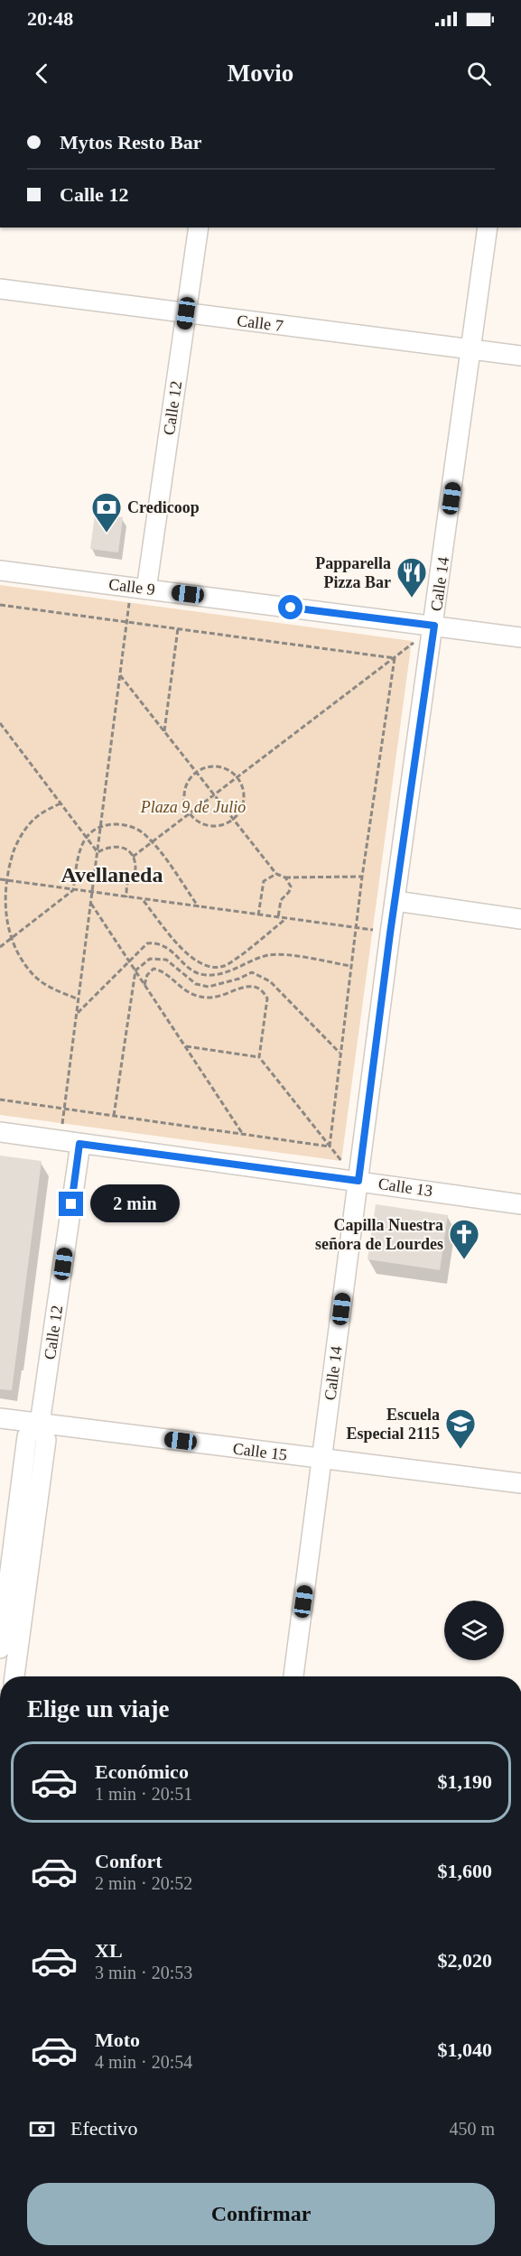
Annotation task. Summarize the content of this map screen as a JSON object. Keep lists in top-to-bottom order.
{
  "streets": {
    "street": [
      "Calle 7",
      "Calle 12",
      "Calle 14",
      "Calle 9",
      "Calle 13",
      "Calle 15"
    ]
  },
  "crossings": [
    ["Calle 7", "Calle 12"],
    ["Calle 7", "Calle 14"],
    ["Calle 12", "Calle 9"],
    ["Calle 12", "Calle 13"],
    ["Calle 12", "Calle 15"],
    ["Calle 14", "Calle 9"],
    ["Calle 14", "Calle 13"],
    ["Calle 14", "Calle 15"]
  ],
  "districts": ["Avellaneda"],
  "parks": ["Plaza 9 de Julio"],
  "places": {
    "bank": ["Credicoop"],
    "restaurant": ["Papparella Pizza Bar"],
    "church": ["Capilla Nuestra señora de Lourdes"],
    "school or university": ["Escuela Especial 2115"]
  },
  "page": {
    "status": "20:48",
    "header": "Movio",
    "banner": ["Mytos Resto Bar", "Calle 12"],
    "bubble": "2 min",
    "heading": "Elige un viaje",
    "list": [
      {
        "name": "Económico",
        "note": "1 min · 20:51",
        "value": "$1,190"
      },
      {
        "name": "Confort",
        "note": "2 min · 20:52",
        "value": "$1,600"
      },
      {
        "name": "XL",
        "note": "3 min · 20:53",
        "value": "$2,020"
      },
      {
        "name": "Moto",
        "note": "4 min · 20:54",
        "value": "$1,040"
      }
    ],
    "pay": ["Efectivo", "450 m"],
    "buttons": "Confirmar"
  }
}
